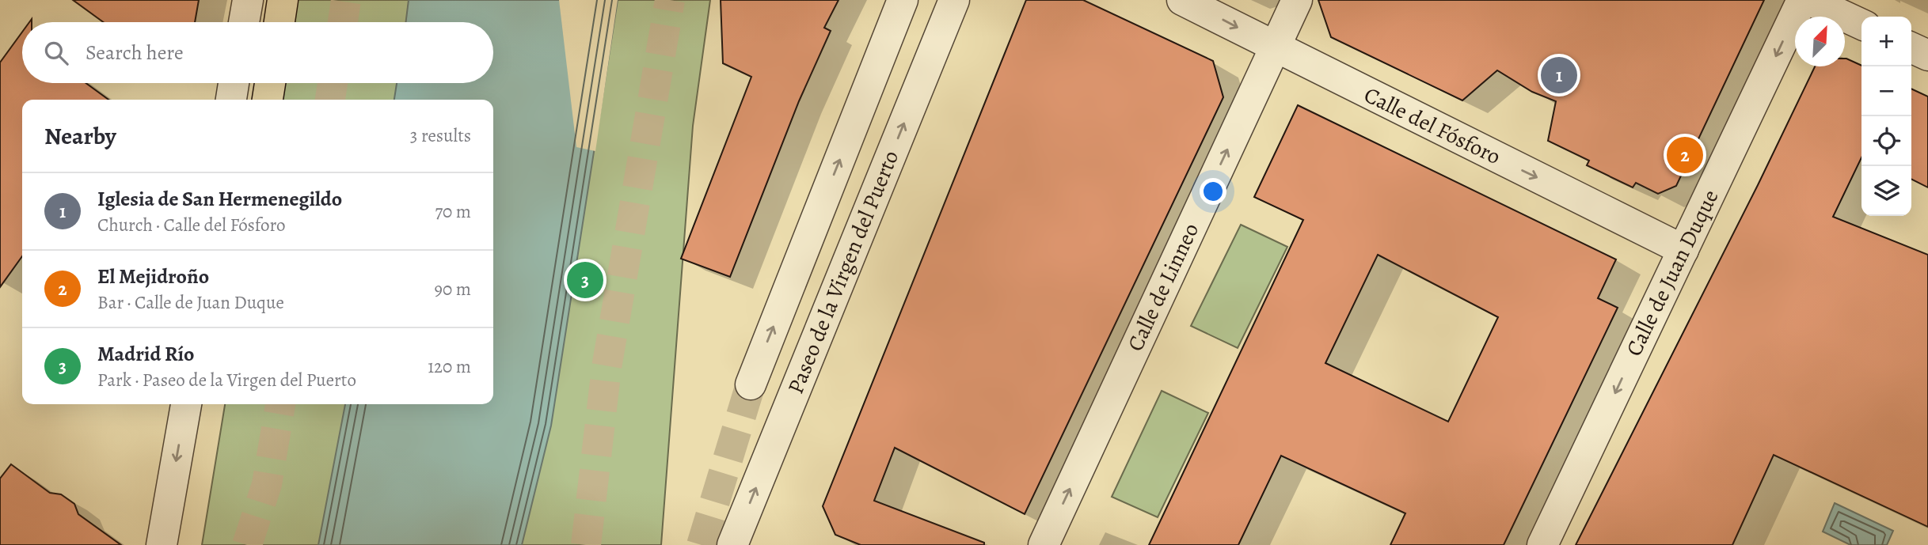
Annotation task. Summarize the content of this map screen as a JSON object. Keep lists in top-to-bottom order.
{
  "streets": {
    "street": [
      "Calle del Fósforo",
      "Paseo de la Virgen del Puerto",
      "Calle de Juan Duque",
      "Calle de Linneo"
    ]
  },
  "crossings": [
    ["Calle del Fósforo", "Calle de Juan Duque"],
    ["Calle del Fósforo", "Calle de Linneo"]
  ],
  "one_way": [
    "Calle del Fósforo",
    "Paseo de la Virgen del Puerto",
    "Calle de Juan Duque",
    "Calle de Linneo"
  ],
  "north": "top right",
  "page": {
    "map_buttons": ["+", "−"],
    "search": "Search here",
    "pins": ["1", "2", "3"],
    "heading": ["Nearby", "3 results"],
    "list": [
      {
        "mark": "1",
        "name": "Iglesia de San Hermenegildo",
        "note": "Church · Calle del Fósforo",
        "value": "70 m"
      },
      {
        "mark": "2",
        "name": "El Mejidroño",
        "note": "Bar · Calle de Juan Duque",
        "value": "90 m"
      },
      {
        "mark": "3",
        "name": "Madrid Río",
        "note": "Park · Paseo de la Virgen del Puerto",
        "value": "120 m"
      }
    ]
  }
}
